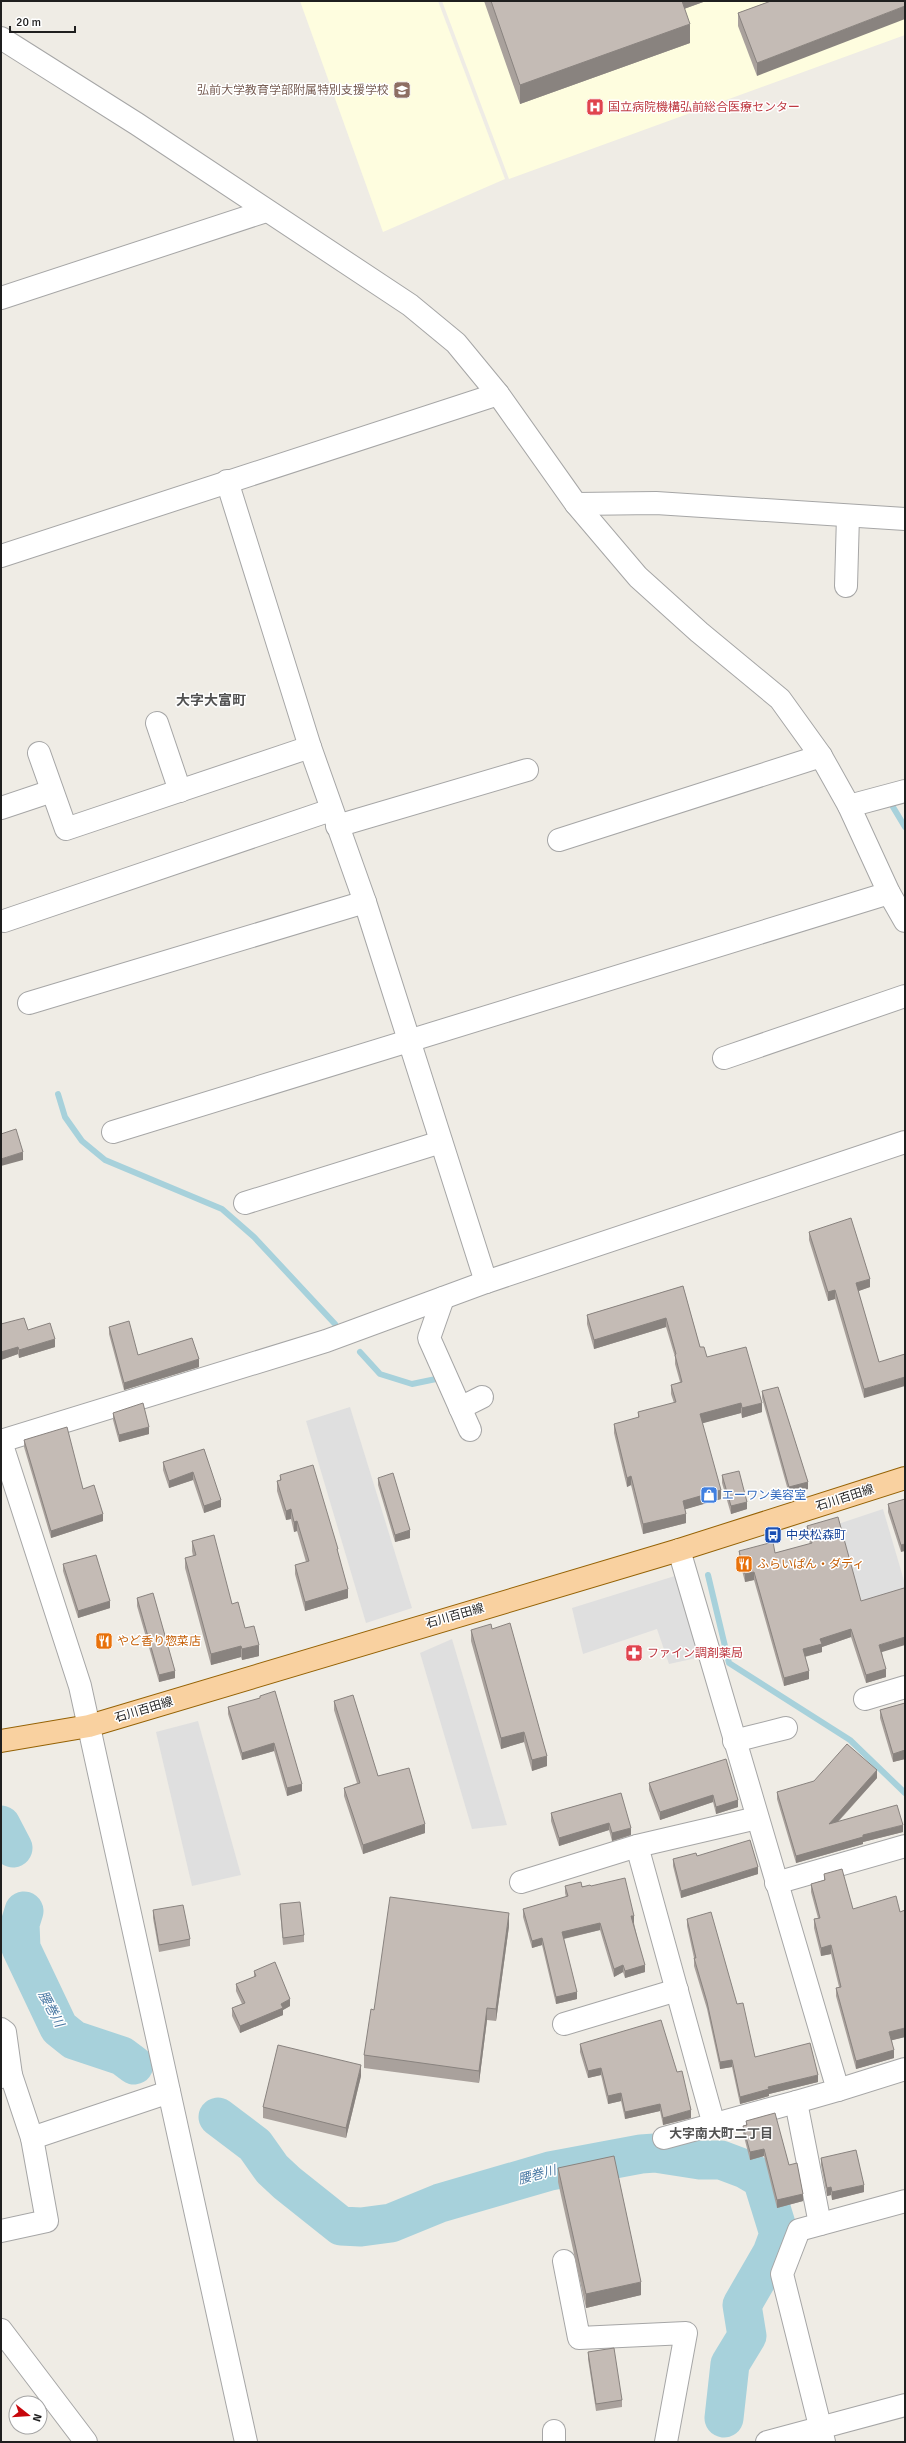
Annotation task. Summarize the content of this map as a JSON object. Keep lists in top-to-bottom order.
{
  "streets": {
    "main road": ["石川百田線"]
  },
  "districts": ["大字大富町", "大字南大町二丁目"],
  "water": ["腰巻川"],
  "places": {
    "school or university": ["弘前大学教育学部附属特別支援学校"],
    "hospital": ["国立病院機構弘前総合医療センター"],
    "shop": ["エーワン美容室"],
    "bus stop": ["中央松森町"],
    "restaurant": ["ふらいぱん・ダディ", "やど香り惣菜店"],
    "pharmacy": ["ファイン調剤薬局"]
  },
  "scale_bar": "20 m",
  "north": "right"
}
